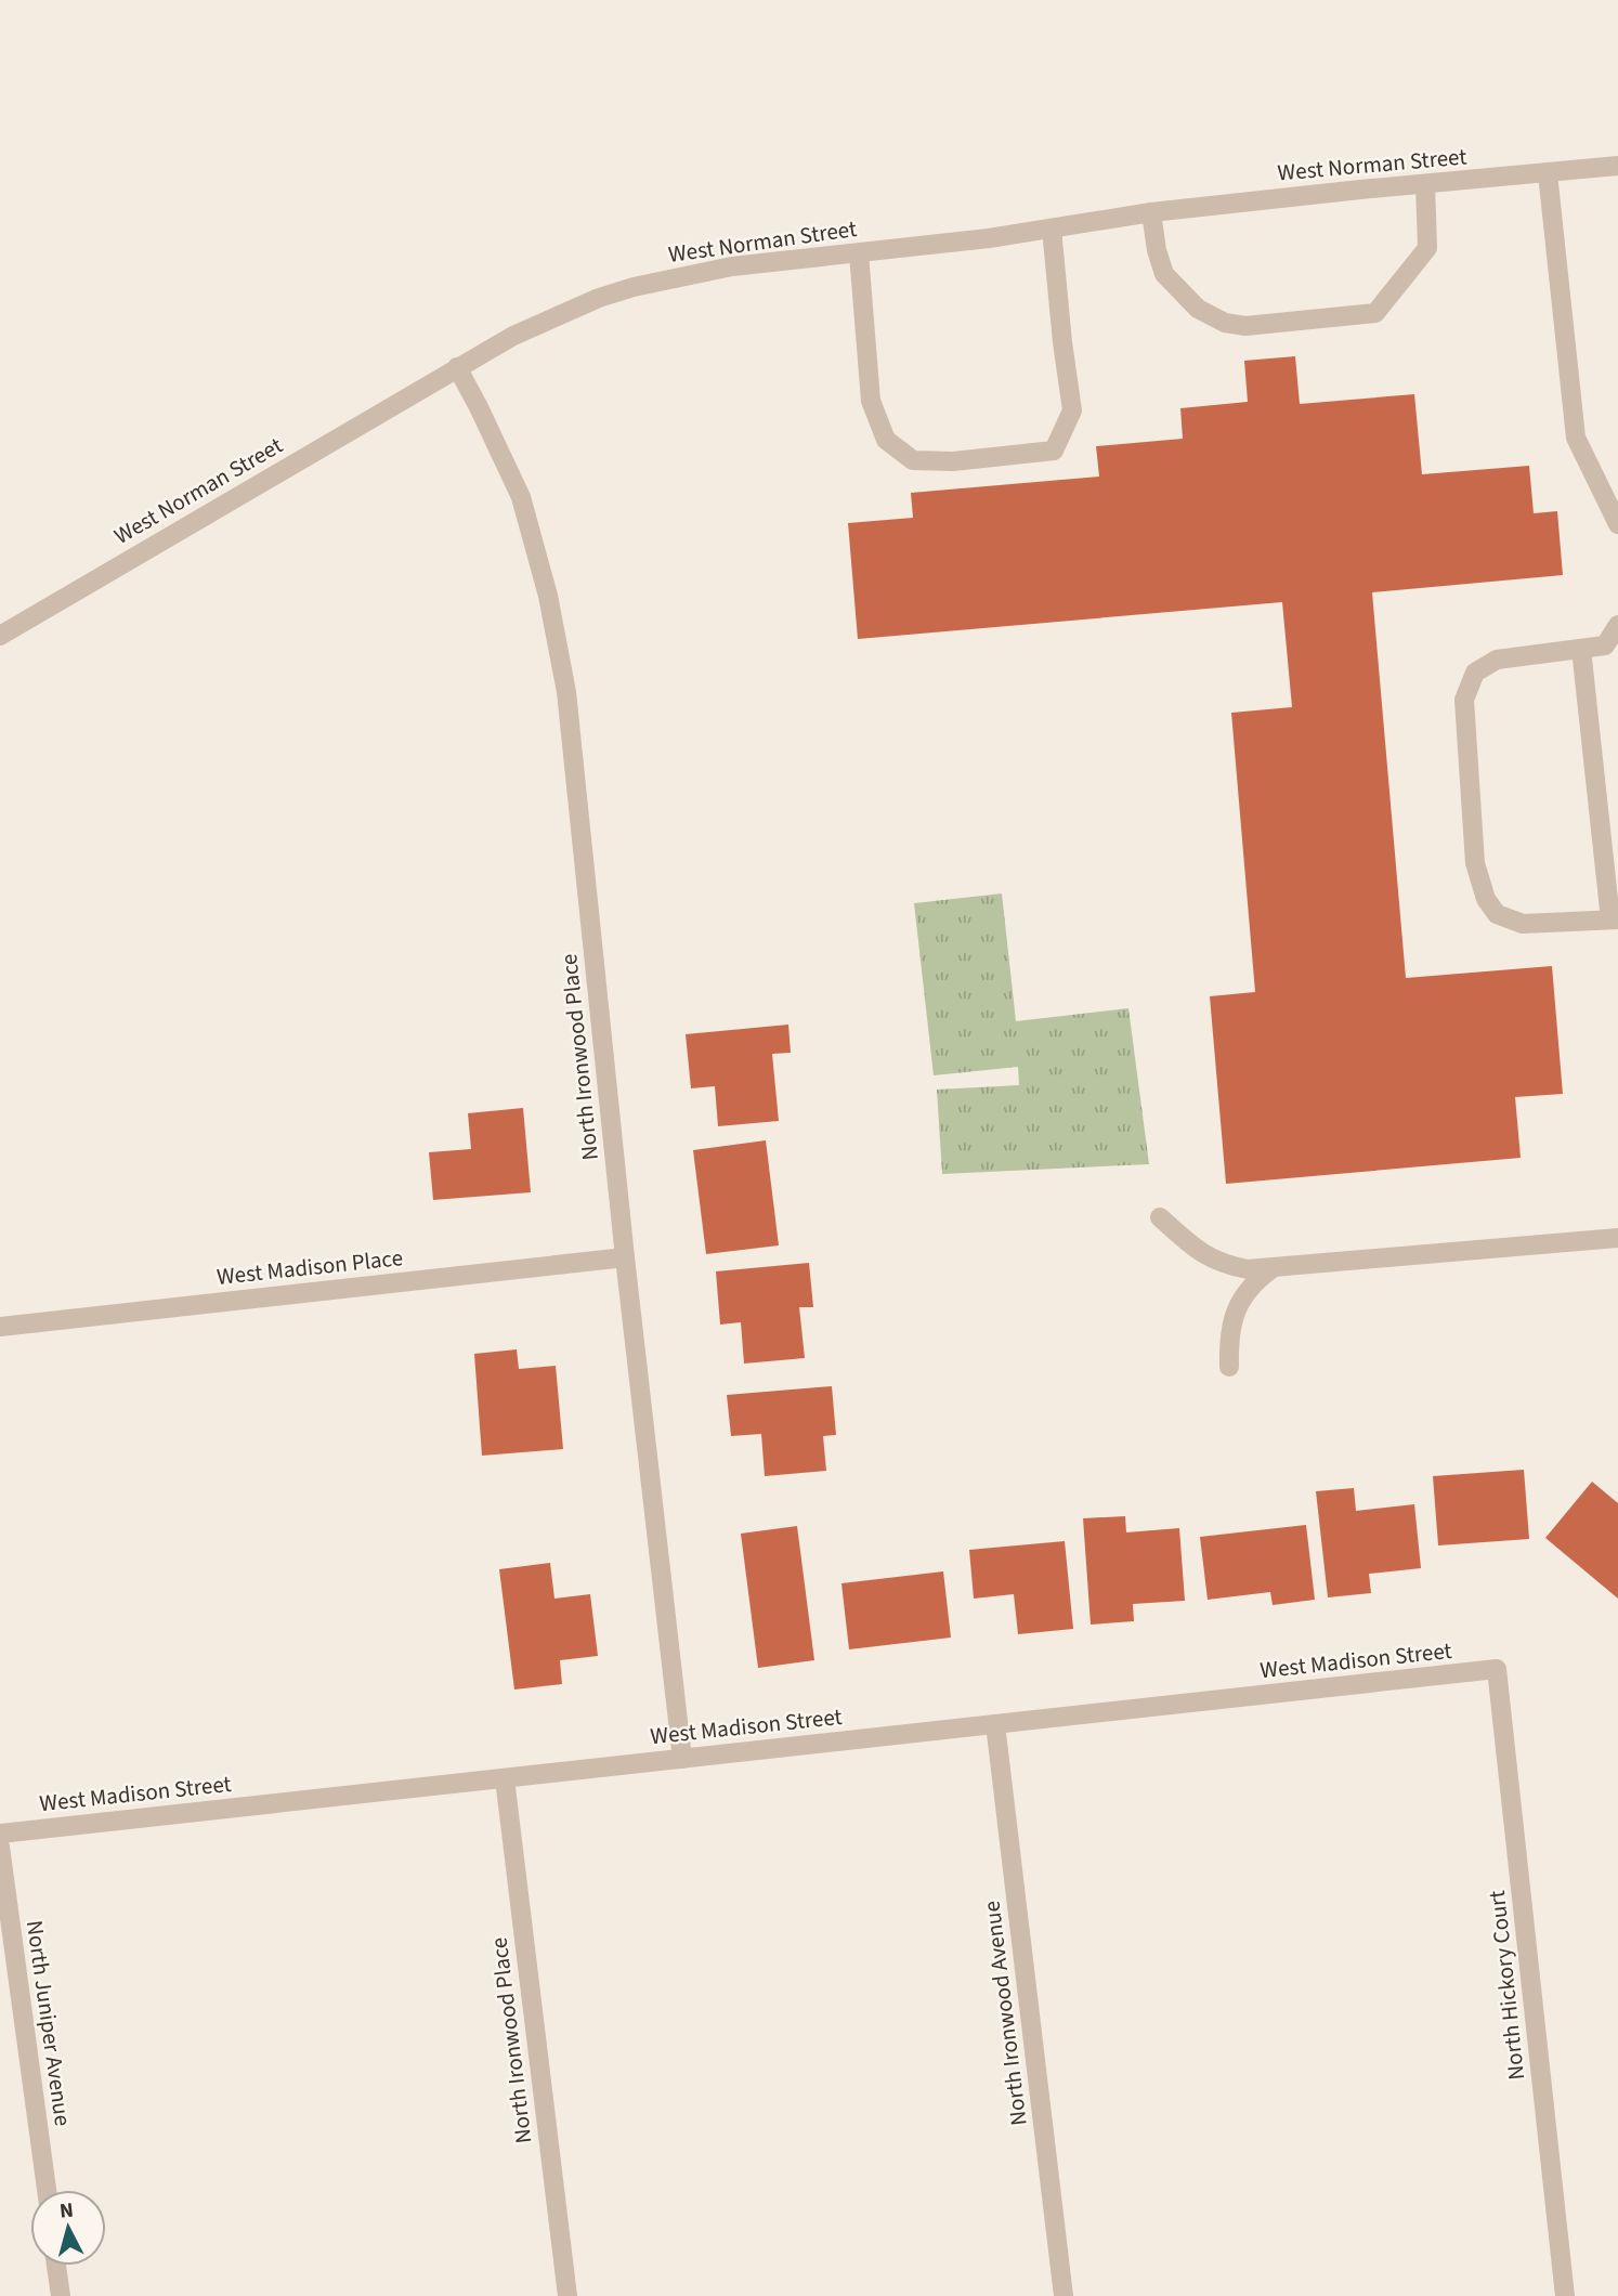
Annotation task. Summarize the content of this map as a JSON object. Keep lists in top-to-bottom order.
{
  "streets": {
    "street": [
      "West Norman Street",
      "North Ironwood Place",
      "West Madison Place",
      "West Madison Street",
      "North Hickory Court",
      "North Ironwood Avenue",
      "North Juniper Avenue"
    ]
  },
  "crossings": [
    ["West Norman Street", "North Ironwood Place"],
    ["North Ironwood Place", "West Madison Place"],
    ["North Ironwood Place", "West Madison Street"],
    ["West Madison Street", "North Hickory Court"],
    ["West Madison Street", "North Ironwood Avenue"]
  ],
  "north": "top"
}
